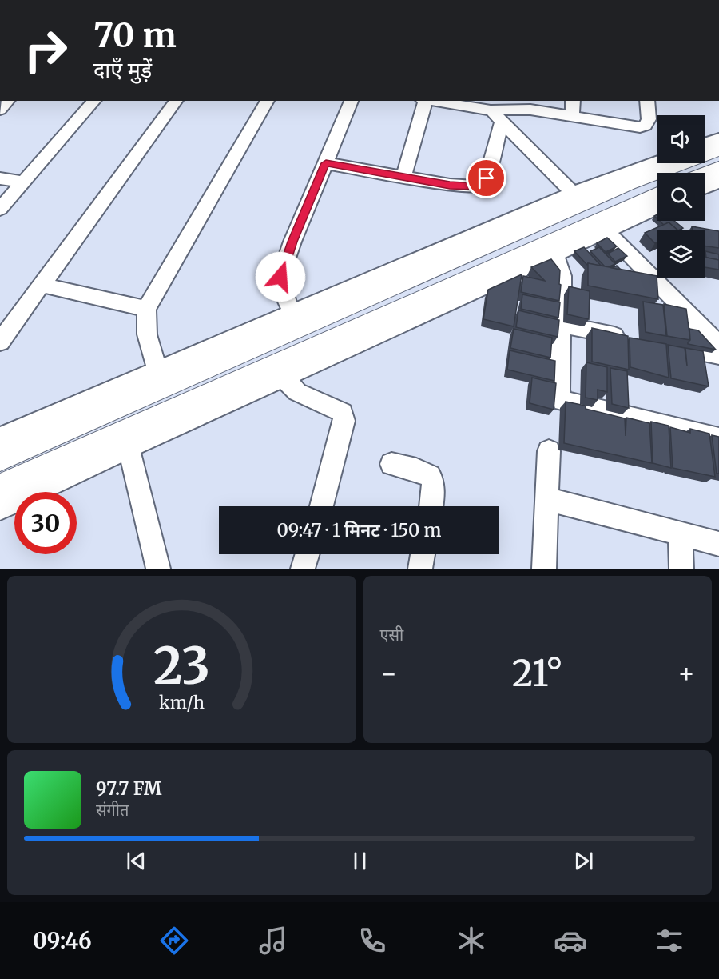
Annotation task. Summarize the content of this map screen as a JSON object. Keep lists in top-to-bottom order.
{
  "page": {
    "turn": ["70 m", "दाएँ मुड़ें"],
    "limit": "30",
    "trip": "09:47 · 1 मिनट · 150 m",
    "tile": "एसी",
    "heat": ["−", "21°", "+"],
    "song": ["97.7 FM", "संगीत"],
    "tabs": "09:46",
    "gauge": ["23", "km/h"]
  }
}
